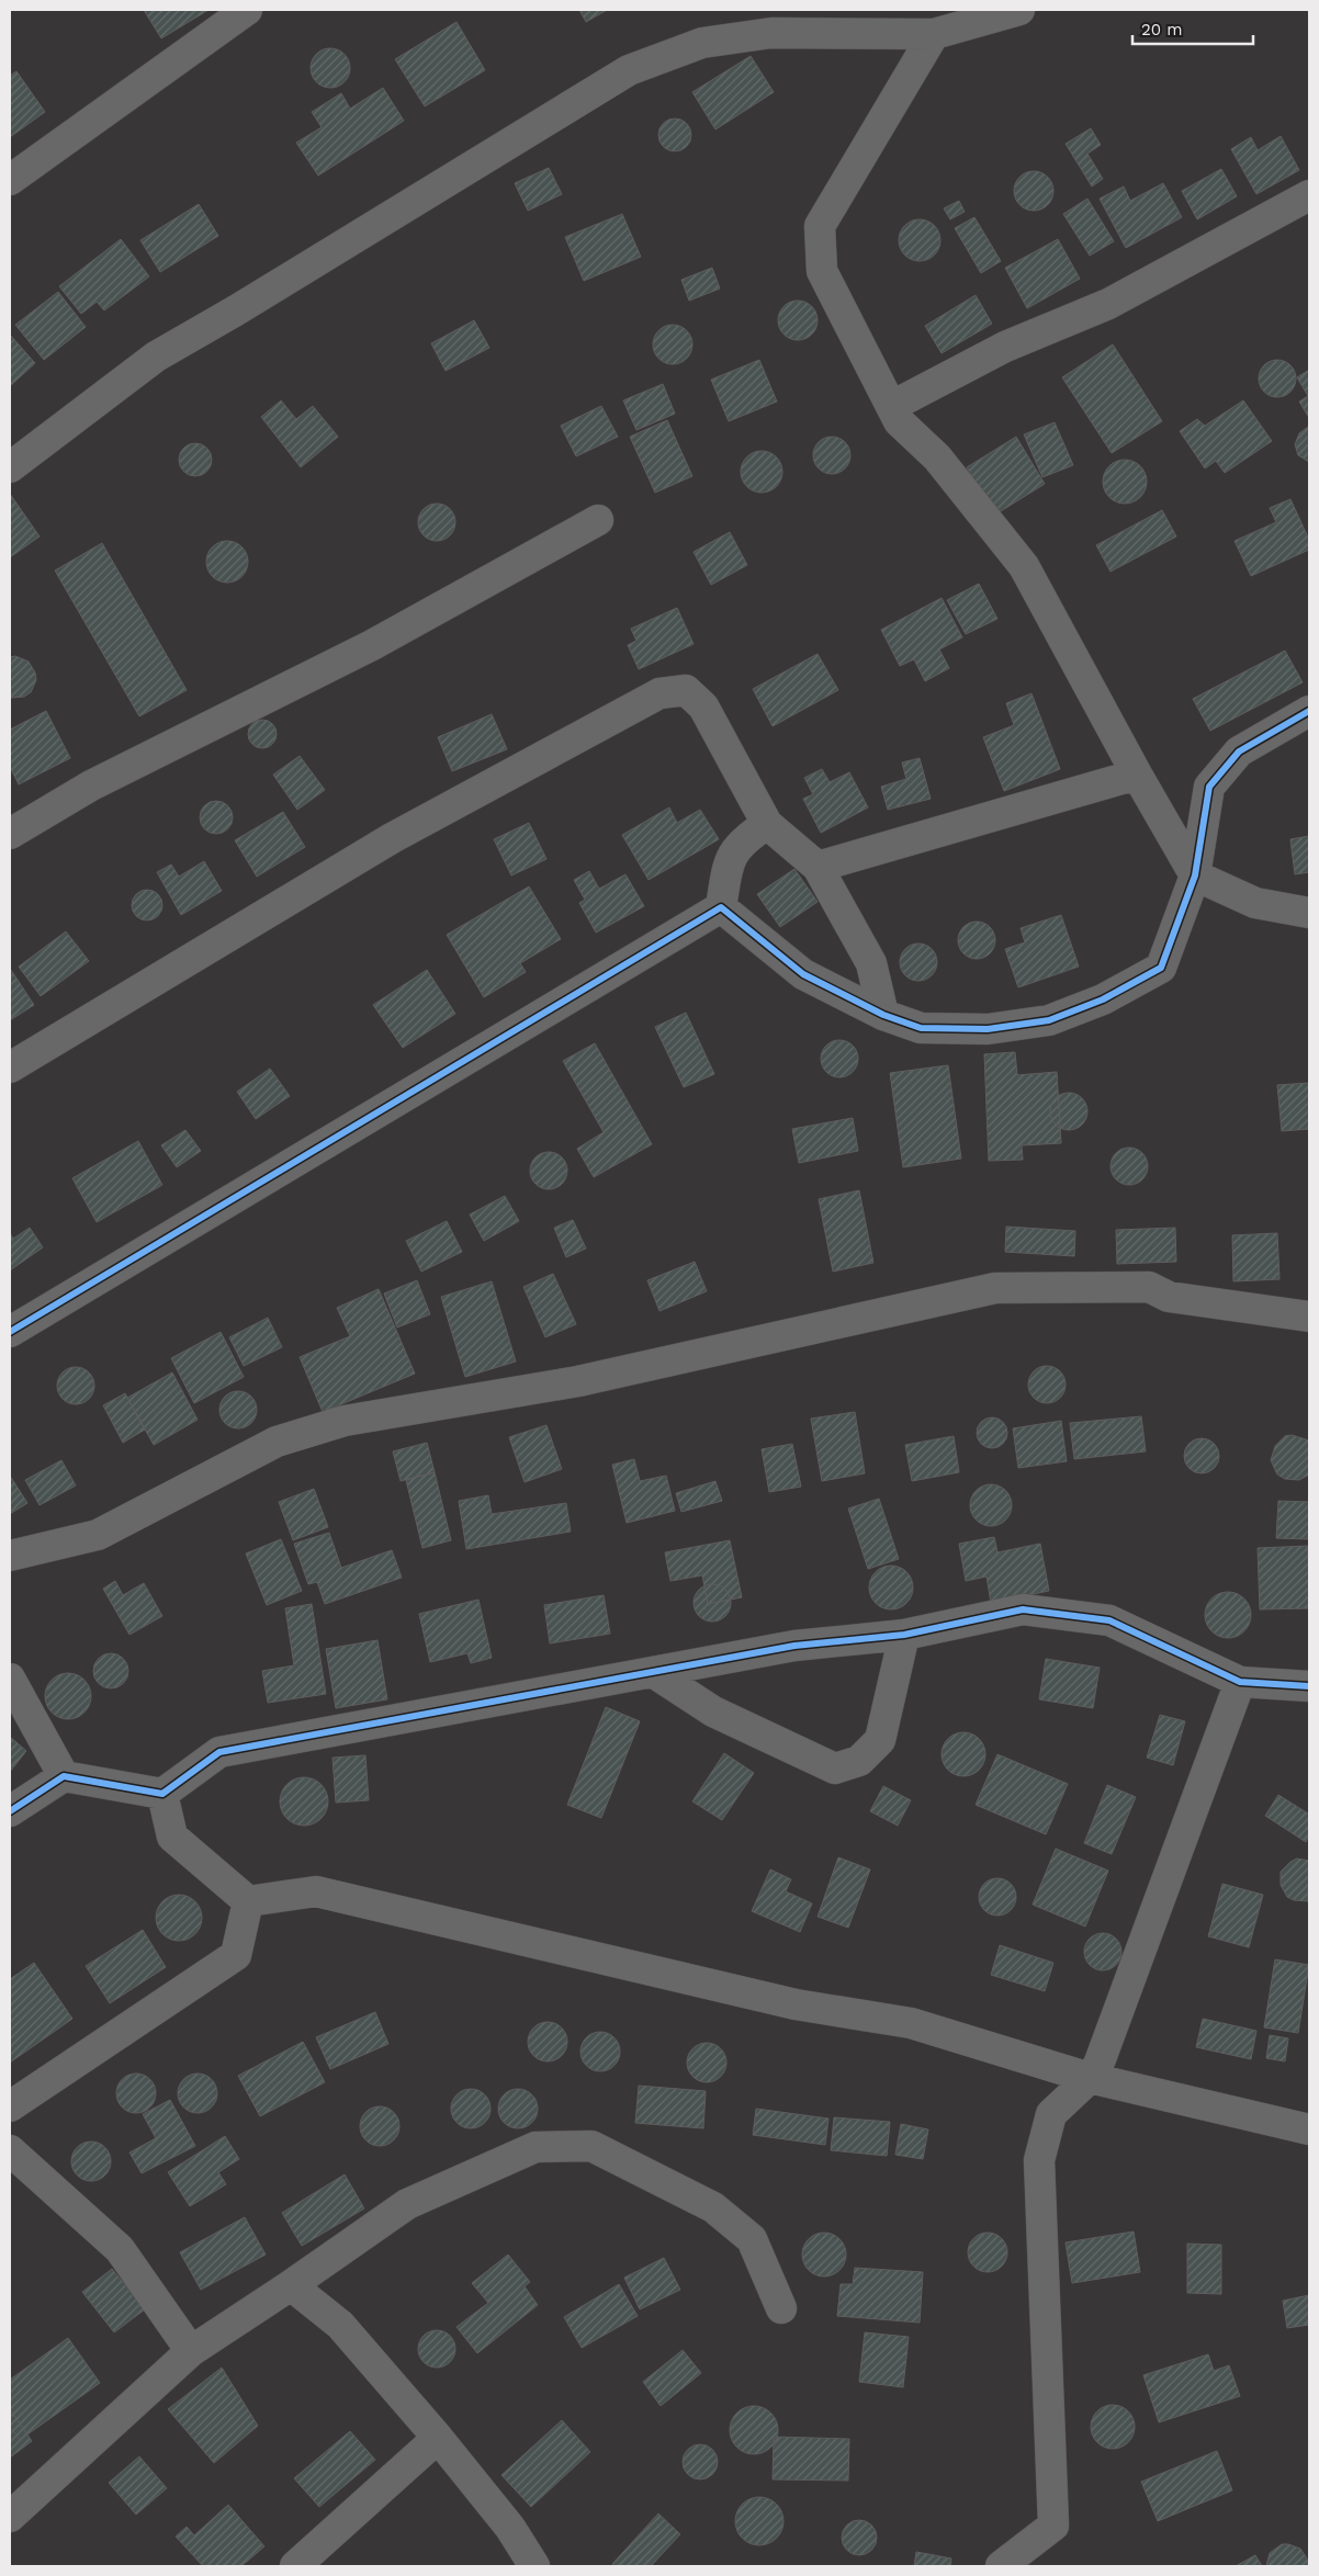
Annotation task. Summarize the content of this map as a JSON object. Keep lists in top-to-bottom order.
{
  "scale_bar": "20 m"
}
